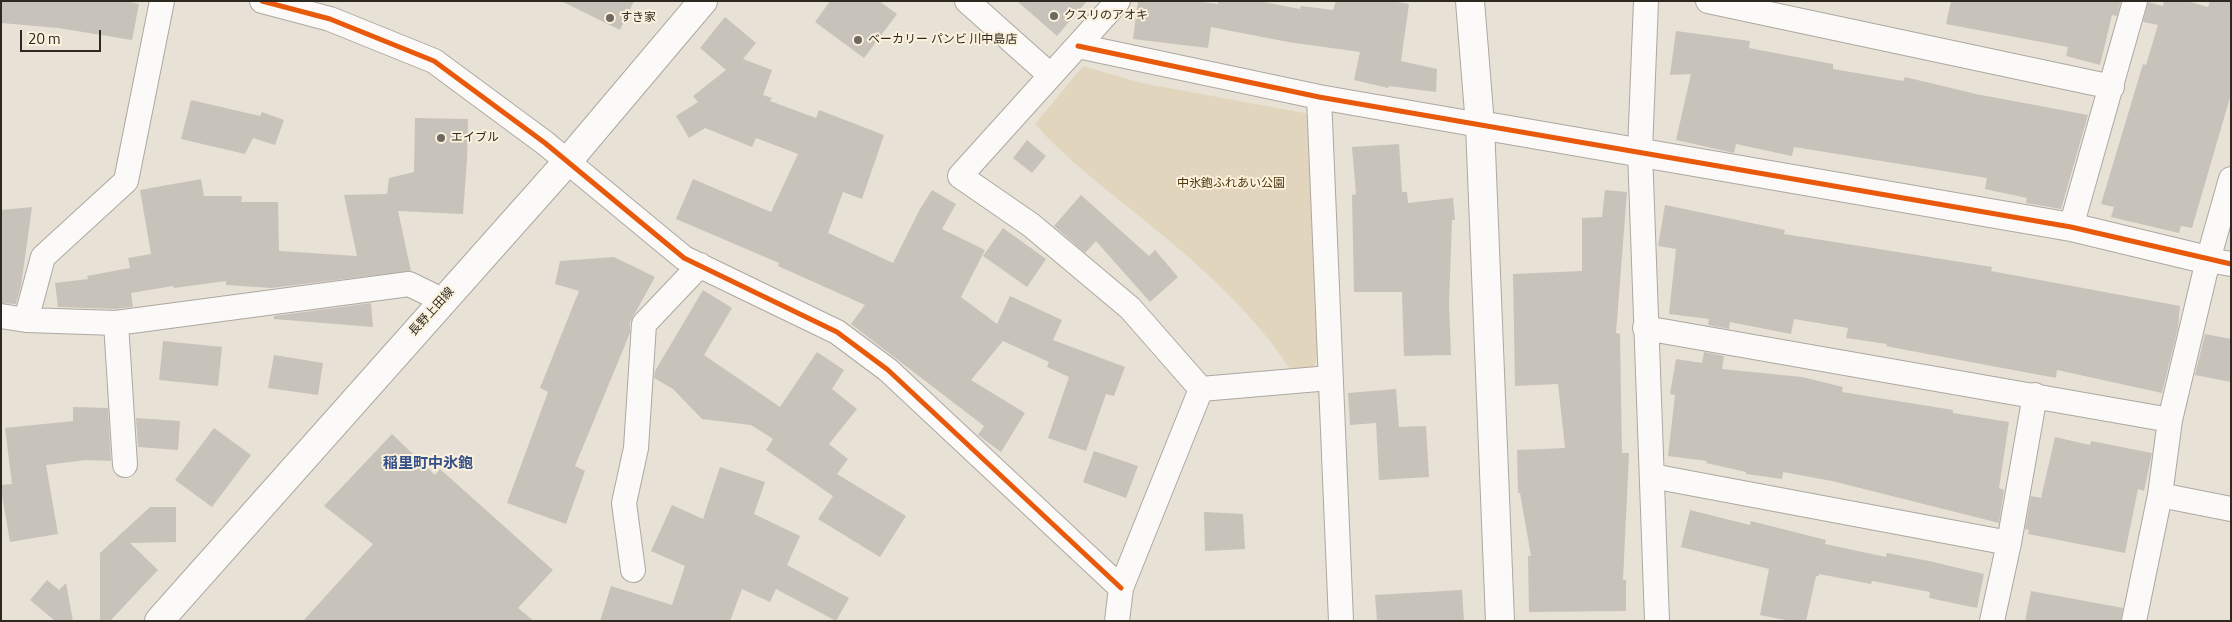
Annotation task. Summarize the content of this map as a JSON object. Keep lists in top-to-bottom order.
{
  "streets": {
    "street": ["長野上田線"]
  },
  "districts": ["稲里町中氷鉋"],
  "parks": ["中氷鉋ふれあい公園"],
  "places": [
    "クスリのアオキ",
    "すき家",
    "ベーカリー パンビ 川中島店",
    "エイブル"
  ],
  "scale_bar": "20 m"
}
